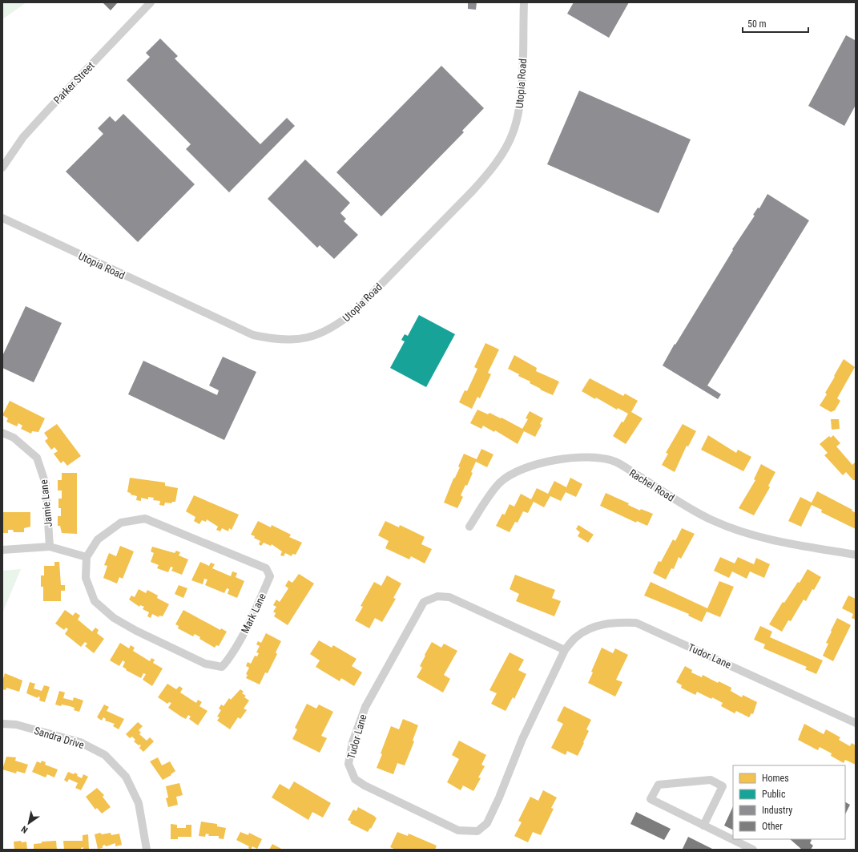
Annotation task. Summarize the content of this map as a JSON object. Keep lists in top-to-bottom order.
{
  "streets": {
    "street": [
      "Parker Street",
      "Utopia Road",
      "Rachel Road",
      "Jamie Lane",
      "Mark Lane",
      "Tudor Lane",
      "Sandra Drive"
    ]
  },
  "legend": [
    "Homes",
    "Public",
    "Industry",
    "Other"
  ],
  "scale_bar": "50 m",
  "north": "bottom left"
}
